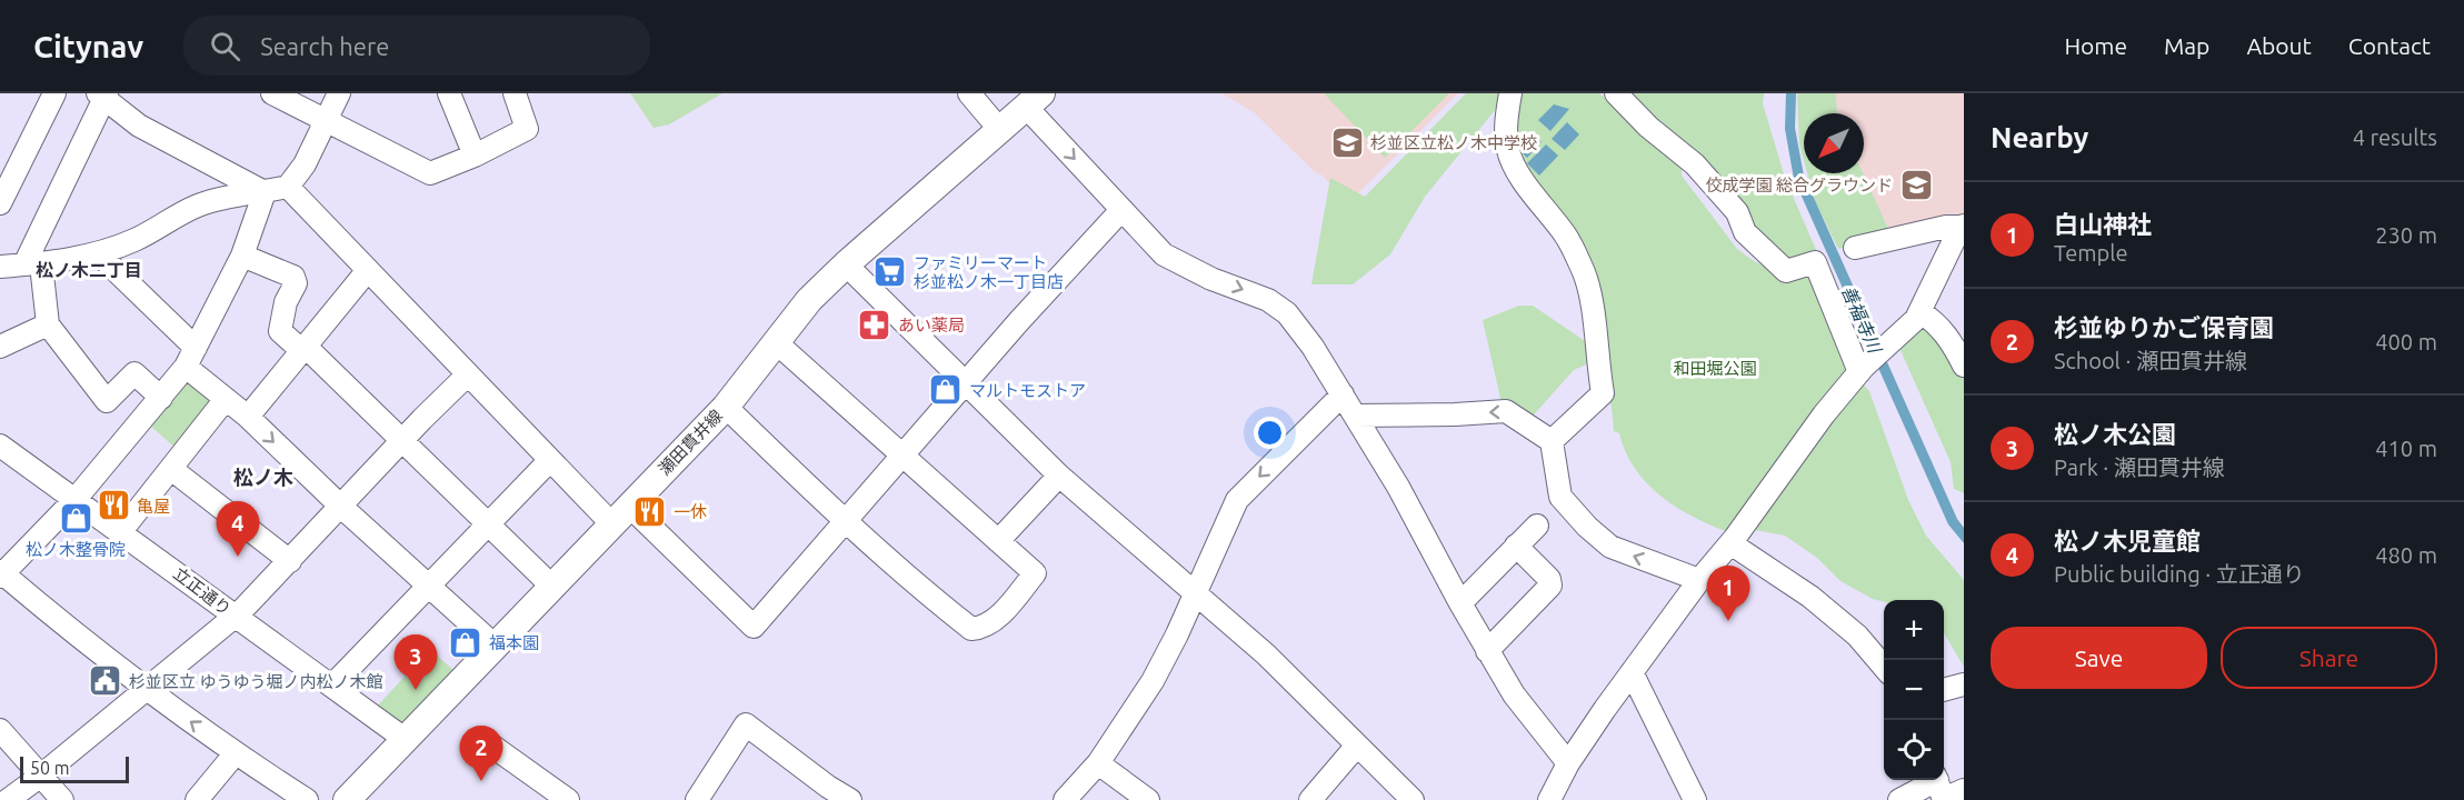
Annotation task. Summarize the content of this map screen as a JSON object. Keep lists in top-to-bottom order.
{
  "streets": {
    "main road": ["瀬田貫井線"],
    "street": ["立正通り"]
  },
  "crossings": [
    ["瀬田貫井線", "立正通り"]
  ],
  "districts": ["松ノ木二丁目", "松ノ木"],
  "water": ["善福寺川"],
  "parks": ["和田堀公園"],
  "places": {
    "school or university": ["杉並区立松ノ木中学校", "佼成学園 総合グラウンド"],
    "supermarket": ["ファミリーマート 杉並松ノ木一丁目店"],
    "pharmacy": ["あい薬局"],
    "shop": ["マルトモストア", "松ノ木整骨院", "福本園"],
    "restaurant": ["亀屋", "一休"],
    "public building": ["杉並区立 ゆうゆう堀ノ内松ノ木館"]
  },
  "scale_bar": "50 m",
  "north": "bottom left",
  "page": {
    "header": "Citynav",
    "search": "Search here",
    "nav": [
      "Home",
      "Map",
      "About",
      "Contact"
    ],
    "heading": ["Nearby", "4 results"],
    "list": [
      {
        "mark": "1",
        "name": "白山神社",
        "note": "Temple",
        "value": "230 m"
      },
      {
        "mark": "2",
        "name": "杉並ゆりかご保育園",
        "note": "School · 瀬田貫井線",
        "value": "400 m"
      },
      {
        "mark": "3",
        "name": "松ノ木公園",
        "note": "Park · 瀬田貫井線",
        "value": "410 m"
      },
      {
        "mark": "4",
        "name": "松ノ木児童館",
        "note": "Public building · 立正通り",
        "value": "480 m"
      }
    ],
    "pins": [
      "4",
      "1",
      "3",
      "2"
    ],
    "map_buttons": ["+", "−"],
    "buttons": ["Save", "Share"],
    "scale": "50 m"
  }
}
